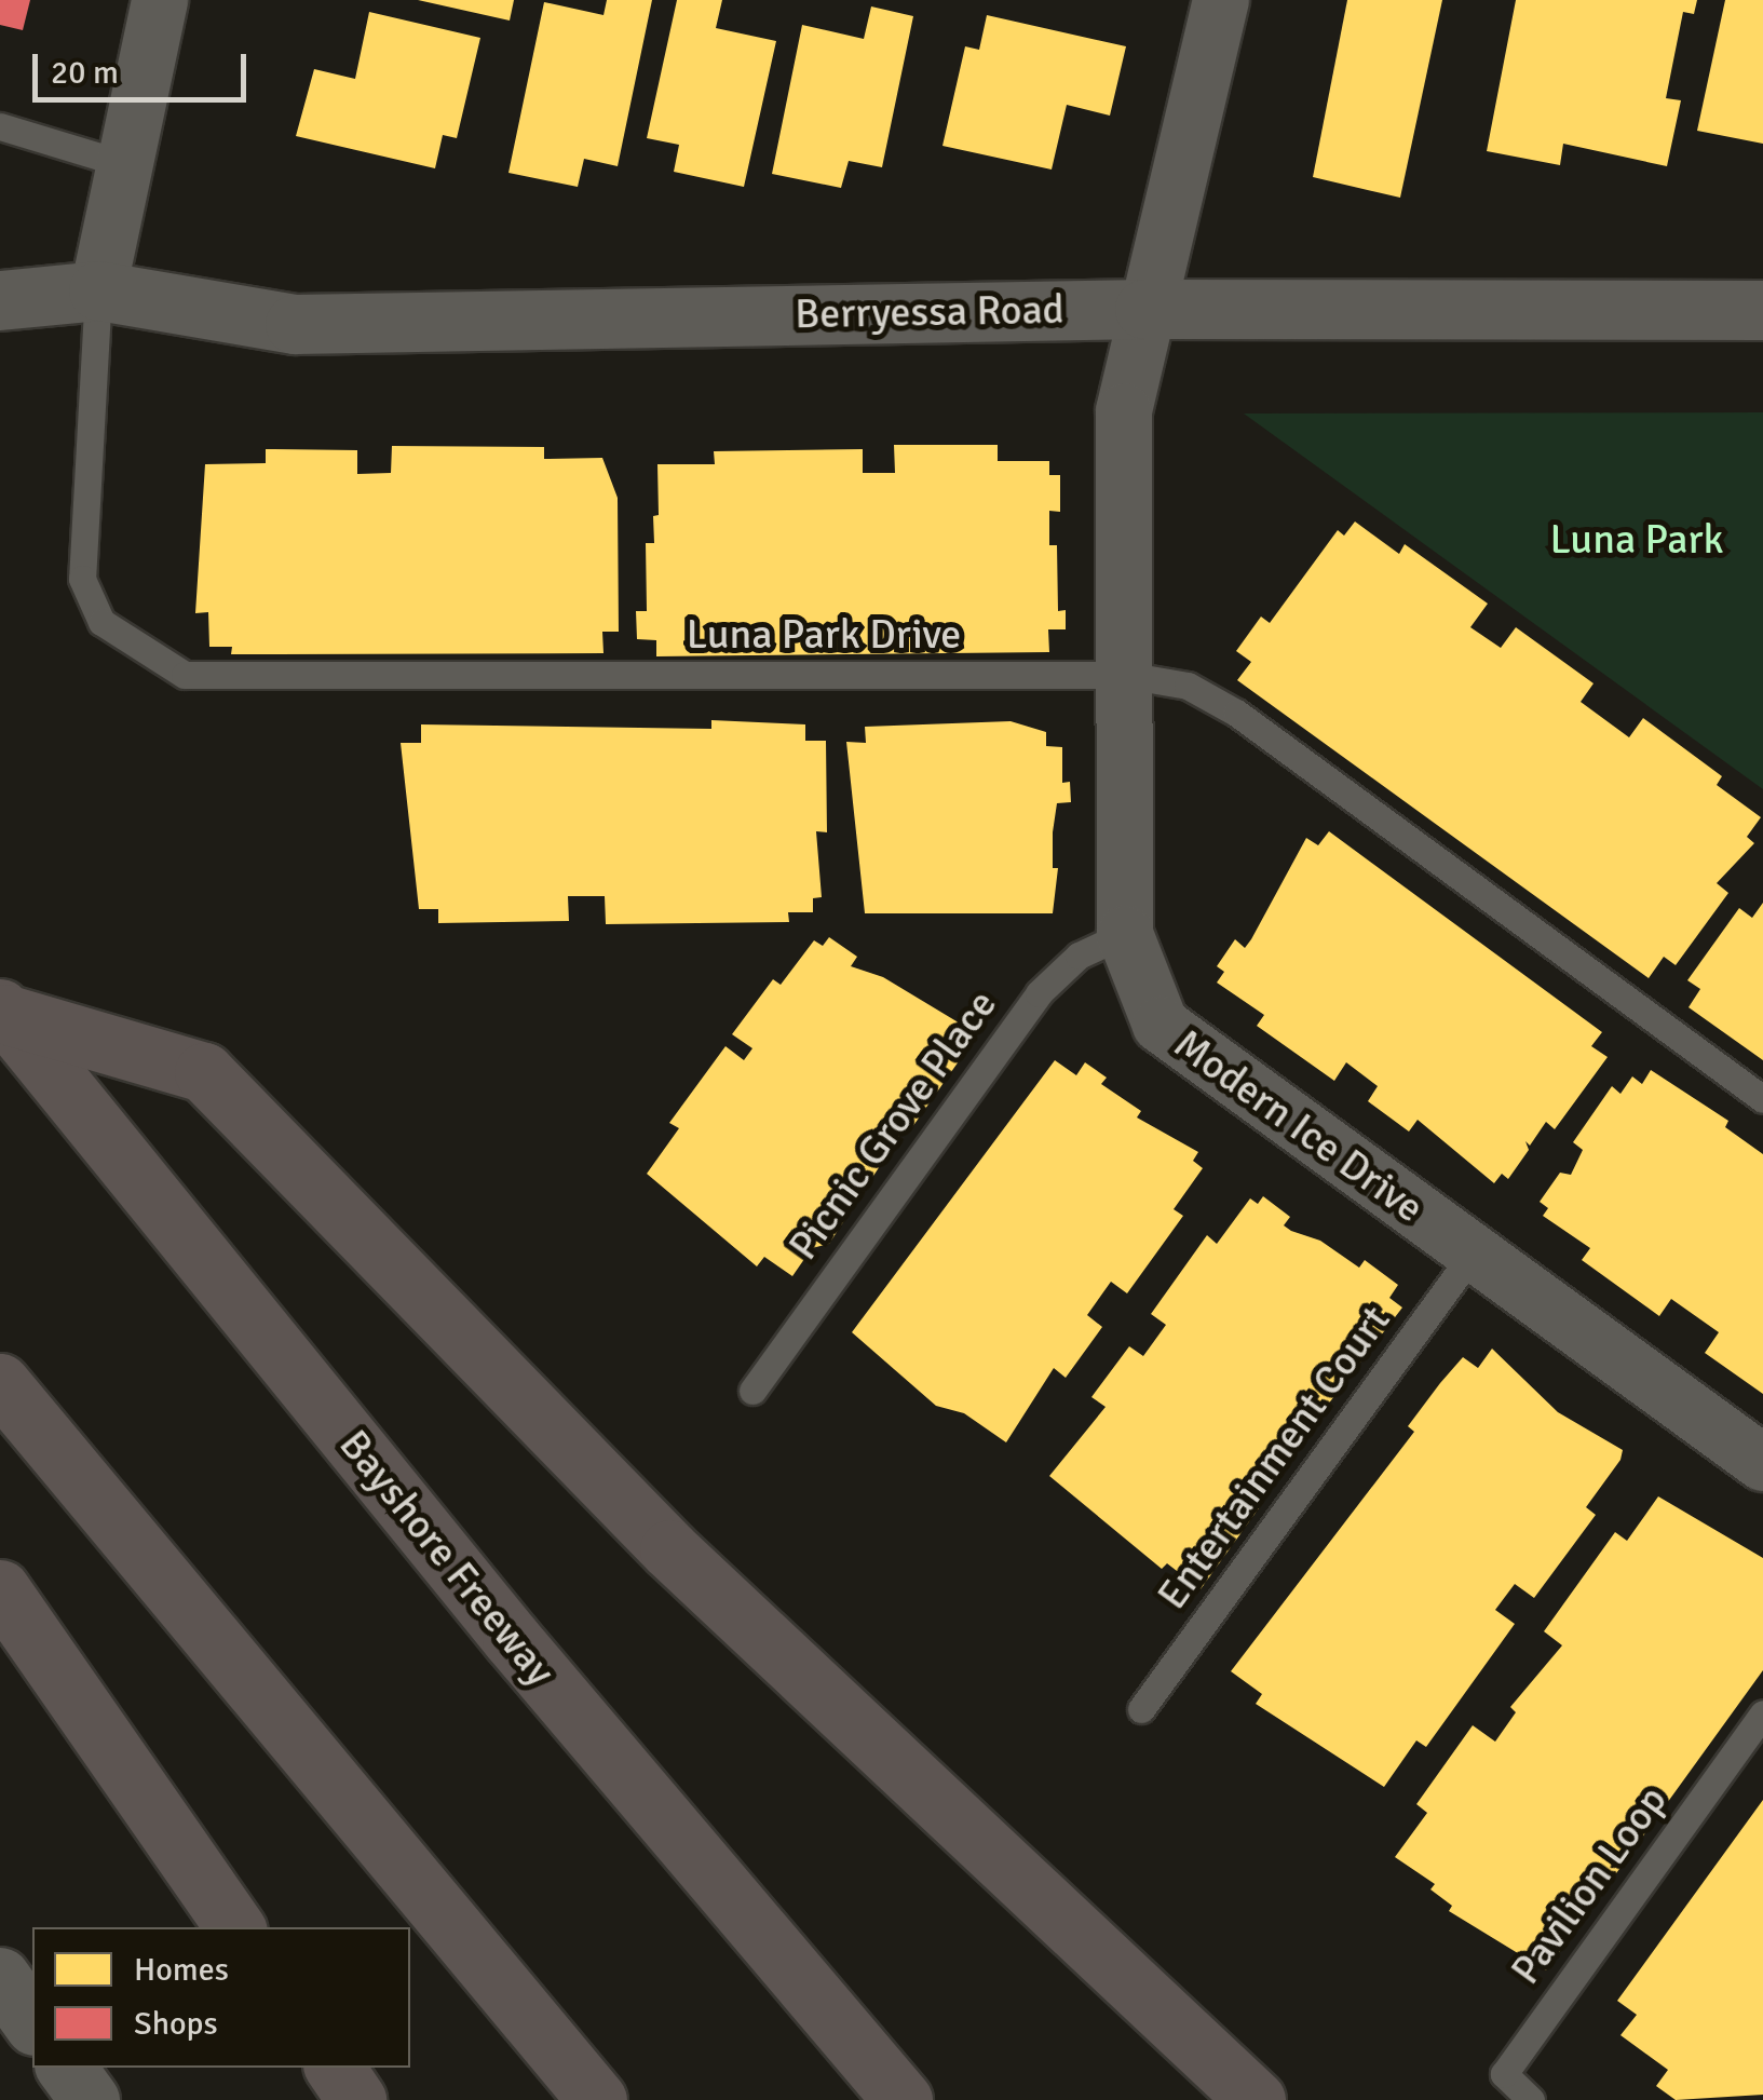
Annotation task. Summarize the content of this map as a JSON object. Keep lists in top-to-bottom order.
{
  "streets": {
    "highway": ["Bayshore Freeway"],
    "street": ["Berryessa Road", "Modern Ice Drive"],
    "lane": [
      "Luna Park Drive",
      "Picnic Grove Place",
      "Entertainment Court",
      "Pavilion Loop"
    ]
  },
  "crossings": [
    ["Berryessa Road", "Luna Park Drive"],
    ["Berryessa Road", "Modern Ice Drive"],
    ["Luna Park Drive", "Modern Ice Drive"],
    ["Picnic Grove Place", "Modern Ice Drive"],
    ["Modern Ice Drive", "Entertainment Court"]
  ],
  "parks": ["Luna Park"],
  "legend": ["Homes", "Shops"],
  "scale_bar": "20 m"
}
